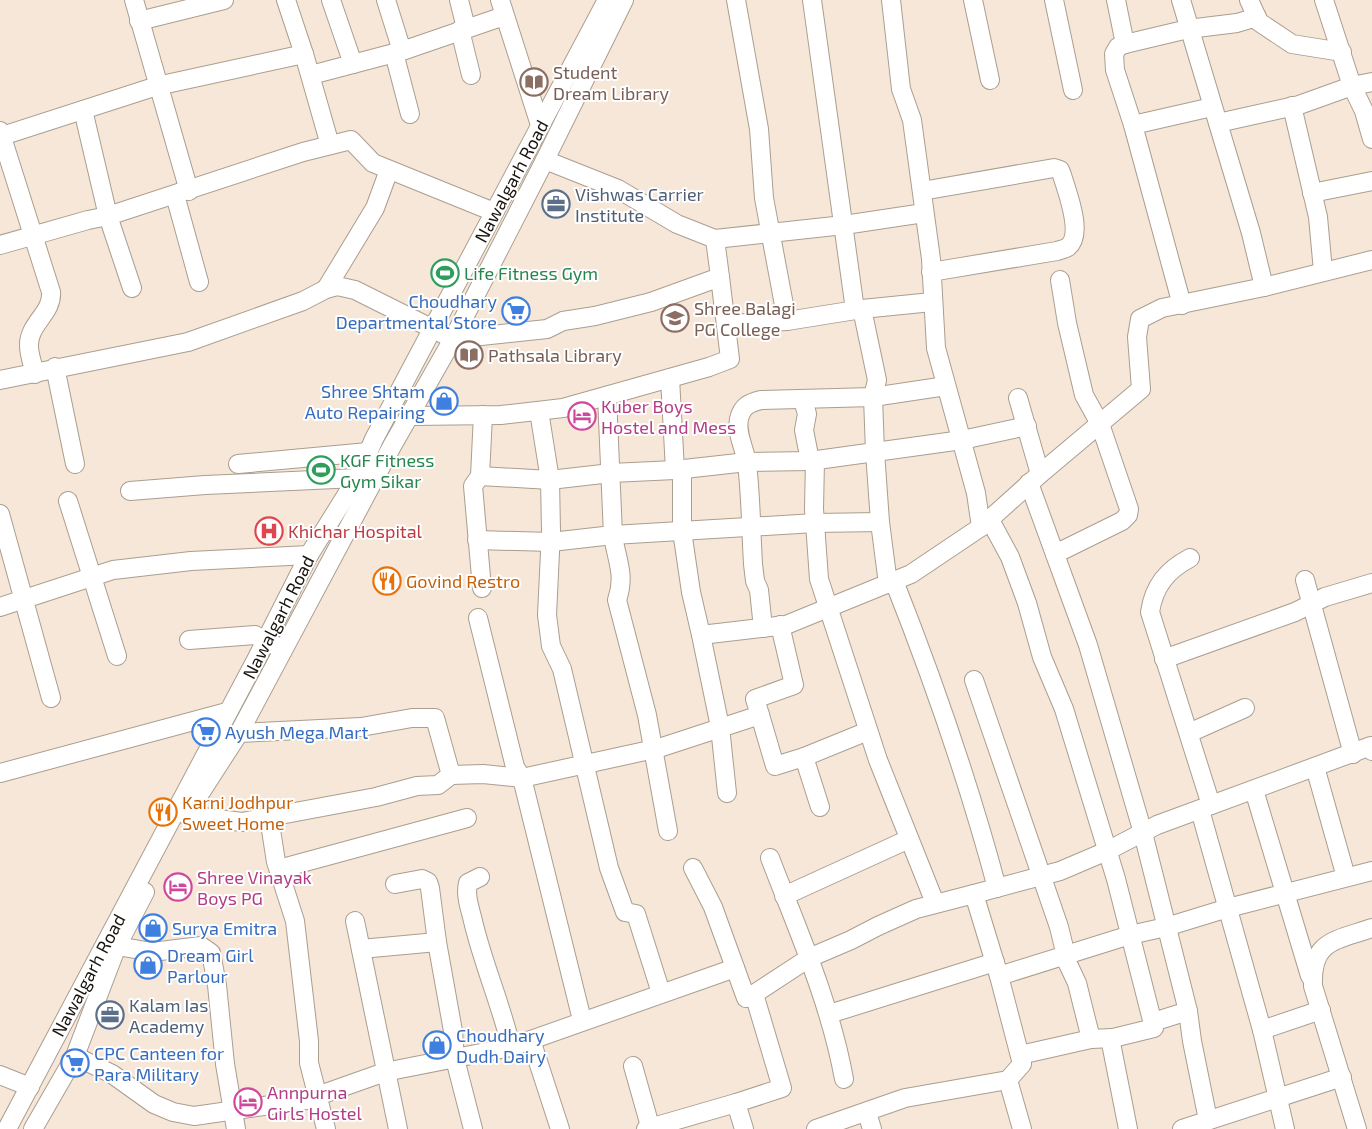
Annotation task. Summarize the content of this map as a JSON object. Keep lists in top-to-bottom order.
{
  "streets": {
    "street": ["Nawalgarh Road"]
  },
  "places": {
    "library": ["Student Dream Library", "Pathsala Library"],
    "office": ["Vishwas Carrier Institute", "Kalam Ias Academy"],
    "sports": ["Life Fitness Gym", "KGF Fitness Gym Sikar"],
    "supermarket": ["Choudhary Departmental Store", "Ayush Mega Mart", "CPC Canteen for Para Military"],
    "school or university": ["Shree Balagi PG College"],
    "shop": [
      "Shree Shtam Auto Repairing",
      "Surya Emitra",
      "Dream Girl Parlour",
      "Choudhary Dudh Dairy"
    ],
    "hotel": ["Kuber Boys Hostel and Mess", "Shree Vinayak Boys PG", "Annpurna Girls Hostel"],
    "hospital": ["Khichar Hospital"],
    "restaurant": ["Govind Restro", "Karni Jodhpur Sweet Home"]
  }
}
